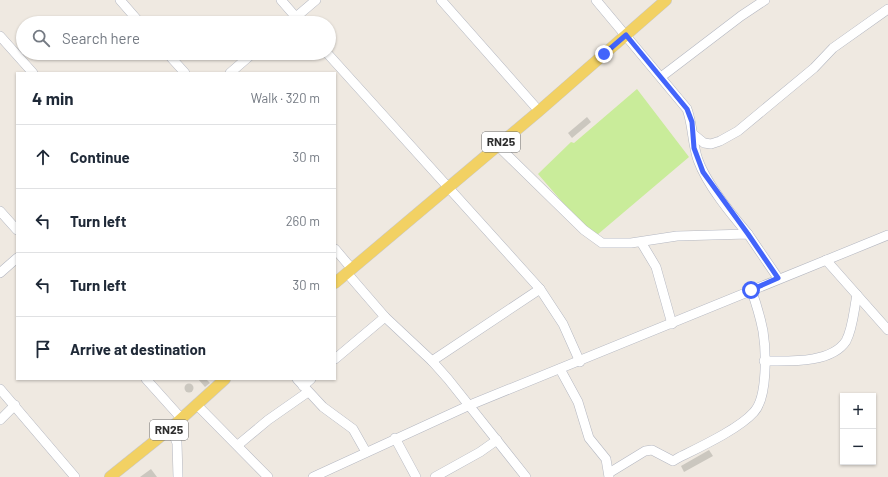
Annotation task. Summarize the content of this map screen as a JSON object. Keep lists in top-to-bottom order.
{
  "streets": {
    "main road": ["RN25"]
  },
  "page": {
    "search": "Search here",
    "heading": ["4 min", "Walk · 320 m"],
    "list": [
      ["Continue", "30 m"],
      ["Turn left", "260 m"],
      ["Turn left", "30 m"],
      "Arrive at destination"
    ],
    "map_buttons": ["+", "−"]
  }
}
